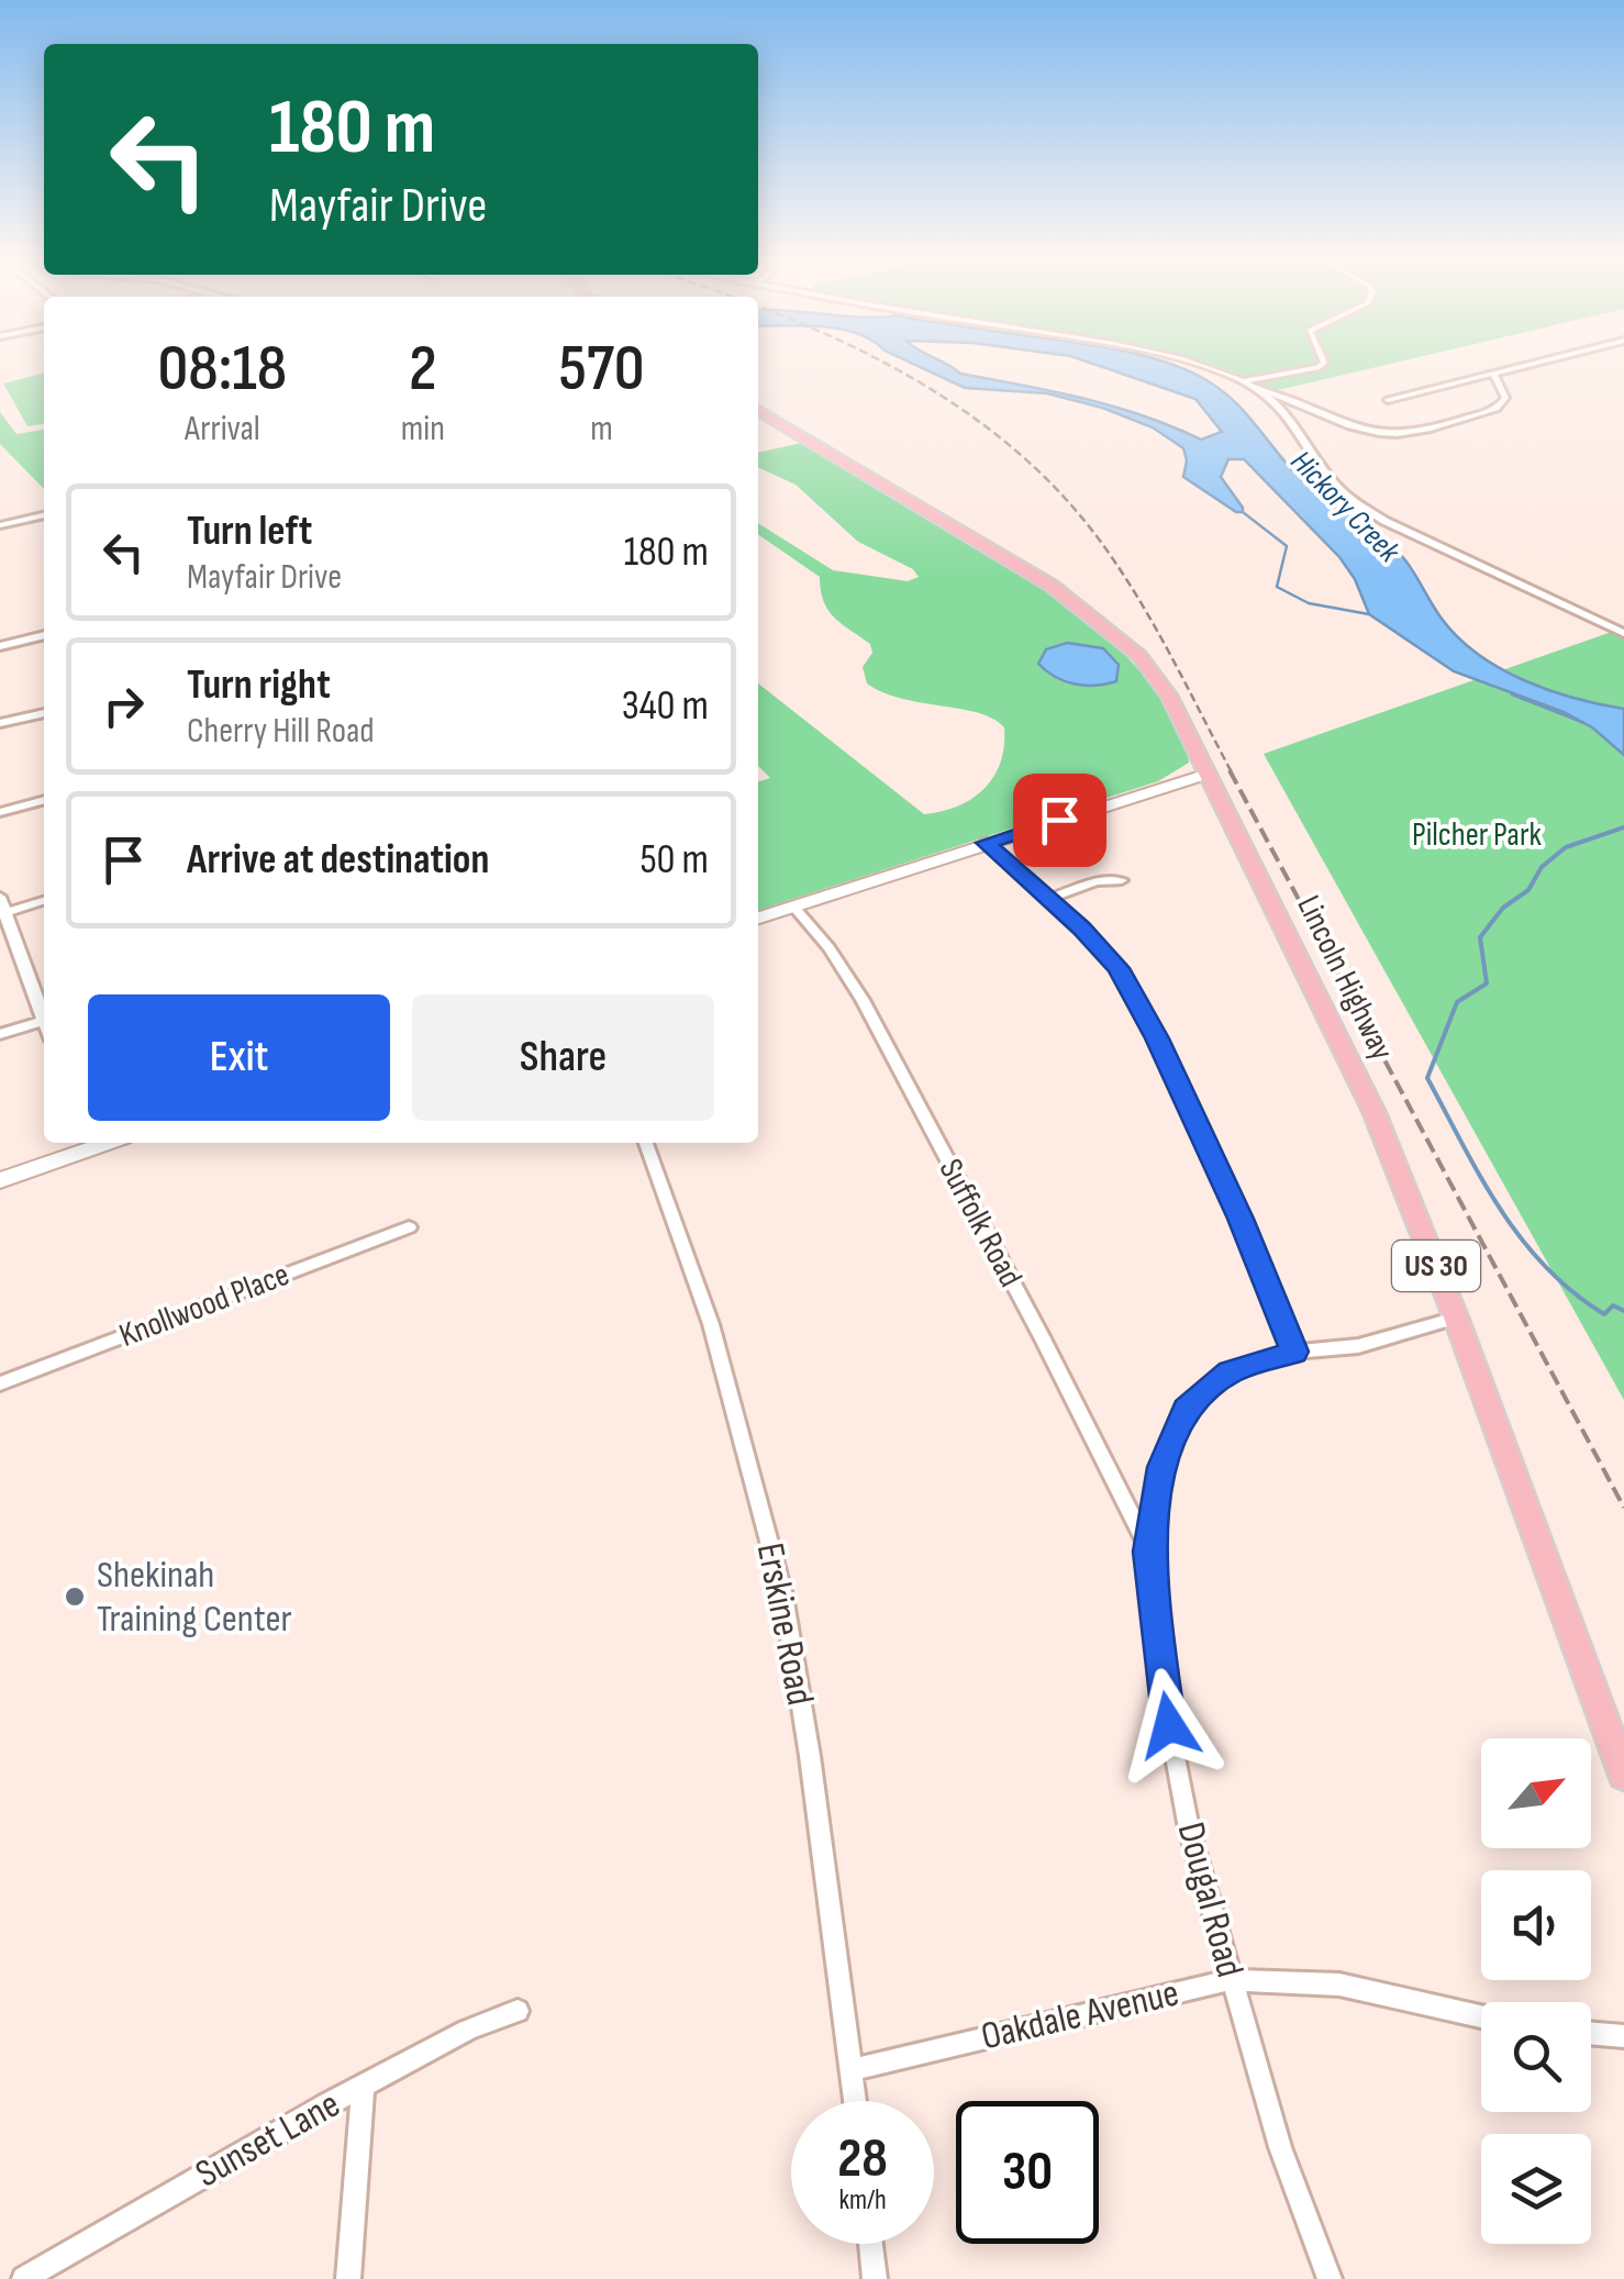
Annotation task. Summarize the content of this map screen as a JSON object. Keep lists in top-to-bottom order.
{
  "streets": {
    "main road": ["Lincoln Highway", "US 30"],
    "street": [
      "Suffolk Road",
      "Knollwood Place",
      "Erskine Road",
      "Dougal Road",
      "Oakdale Avenue",
      "Sunset Lane"
    ]
  },
  "crossings": [
    ["Lincoln Highway", "Dougal Road"],
    ["Suffolk Road", "Dougal Road"],
    ["Erskine Road", "Oakdale Avenue"],
    ["Dougal Road", "Oakdale Avenue"]
  ],
  "water": ["Hickory Creek"],
  "parks": ["Pilcher Park"],
  "places": ["Shekinah Training Center"],
  "north": "top right",
  "page": {
    "turn": ["180 m", "Mayfair Drive"],
    "eta": [
      "08:18",
      "Arrival",
      "2",
      "min",
      "570",
      "m"
    ],
    "list": [
      {
        "name": "Turn left",
        "note": "Mayfair Drive",
        "value": "180 m"
      },
      {
        "name": "Turn right",
        "note": "Cherry Hill Road",
        "value": "340 m"
      },
      {
        "name": "Arrive at destination",
        "value": "50 m"
      }
    ],
    "buttons": ["Exit", "Share"],
    "speed": "28 km/h",
    "limit": "30"
  }
}
